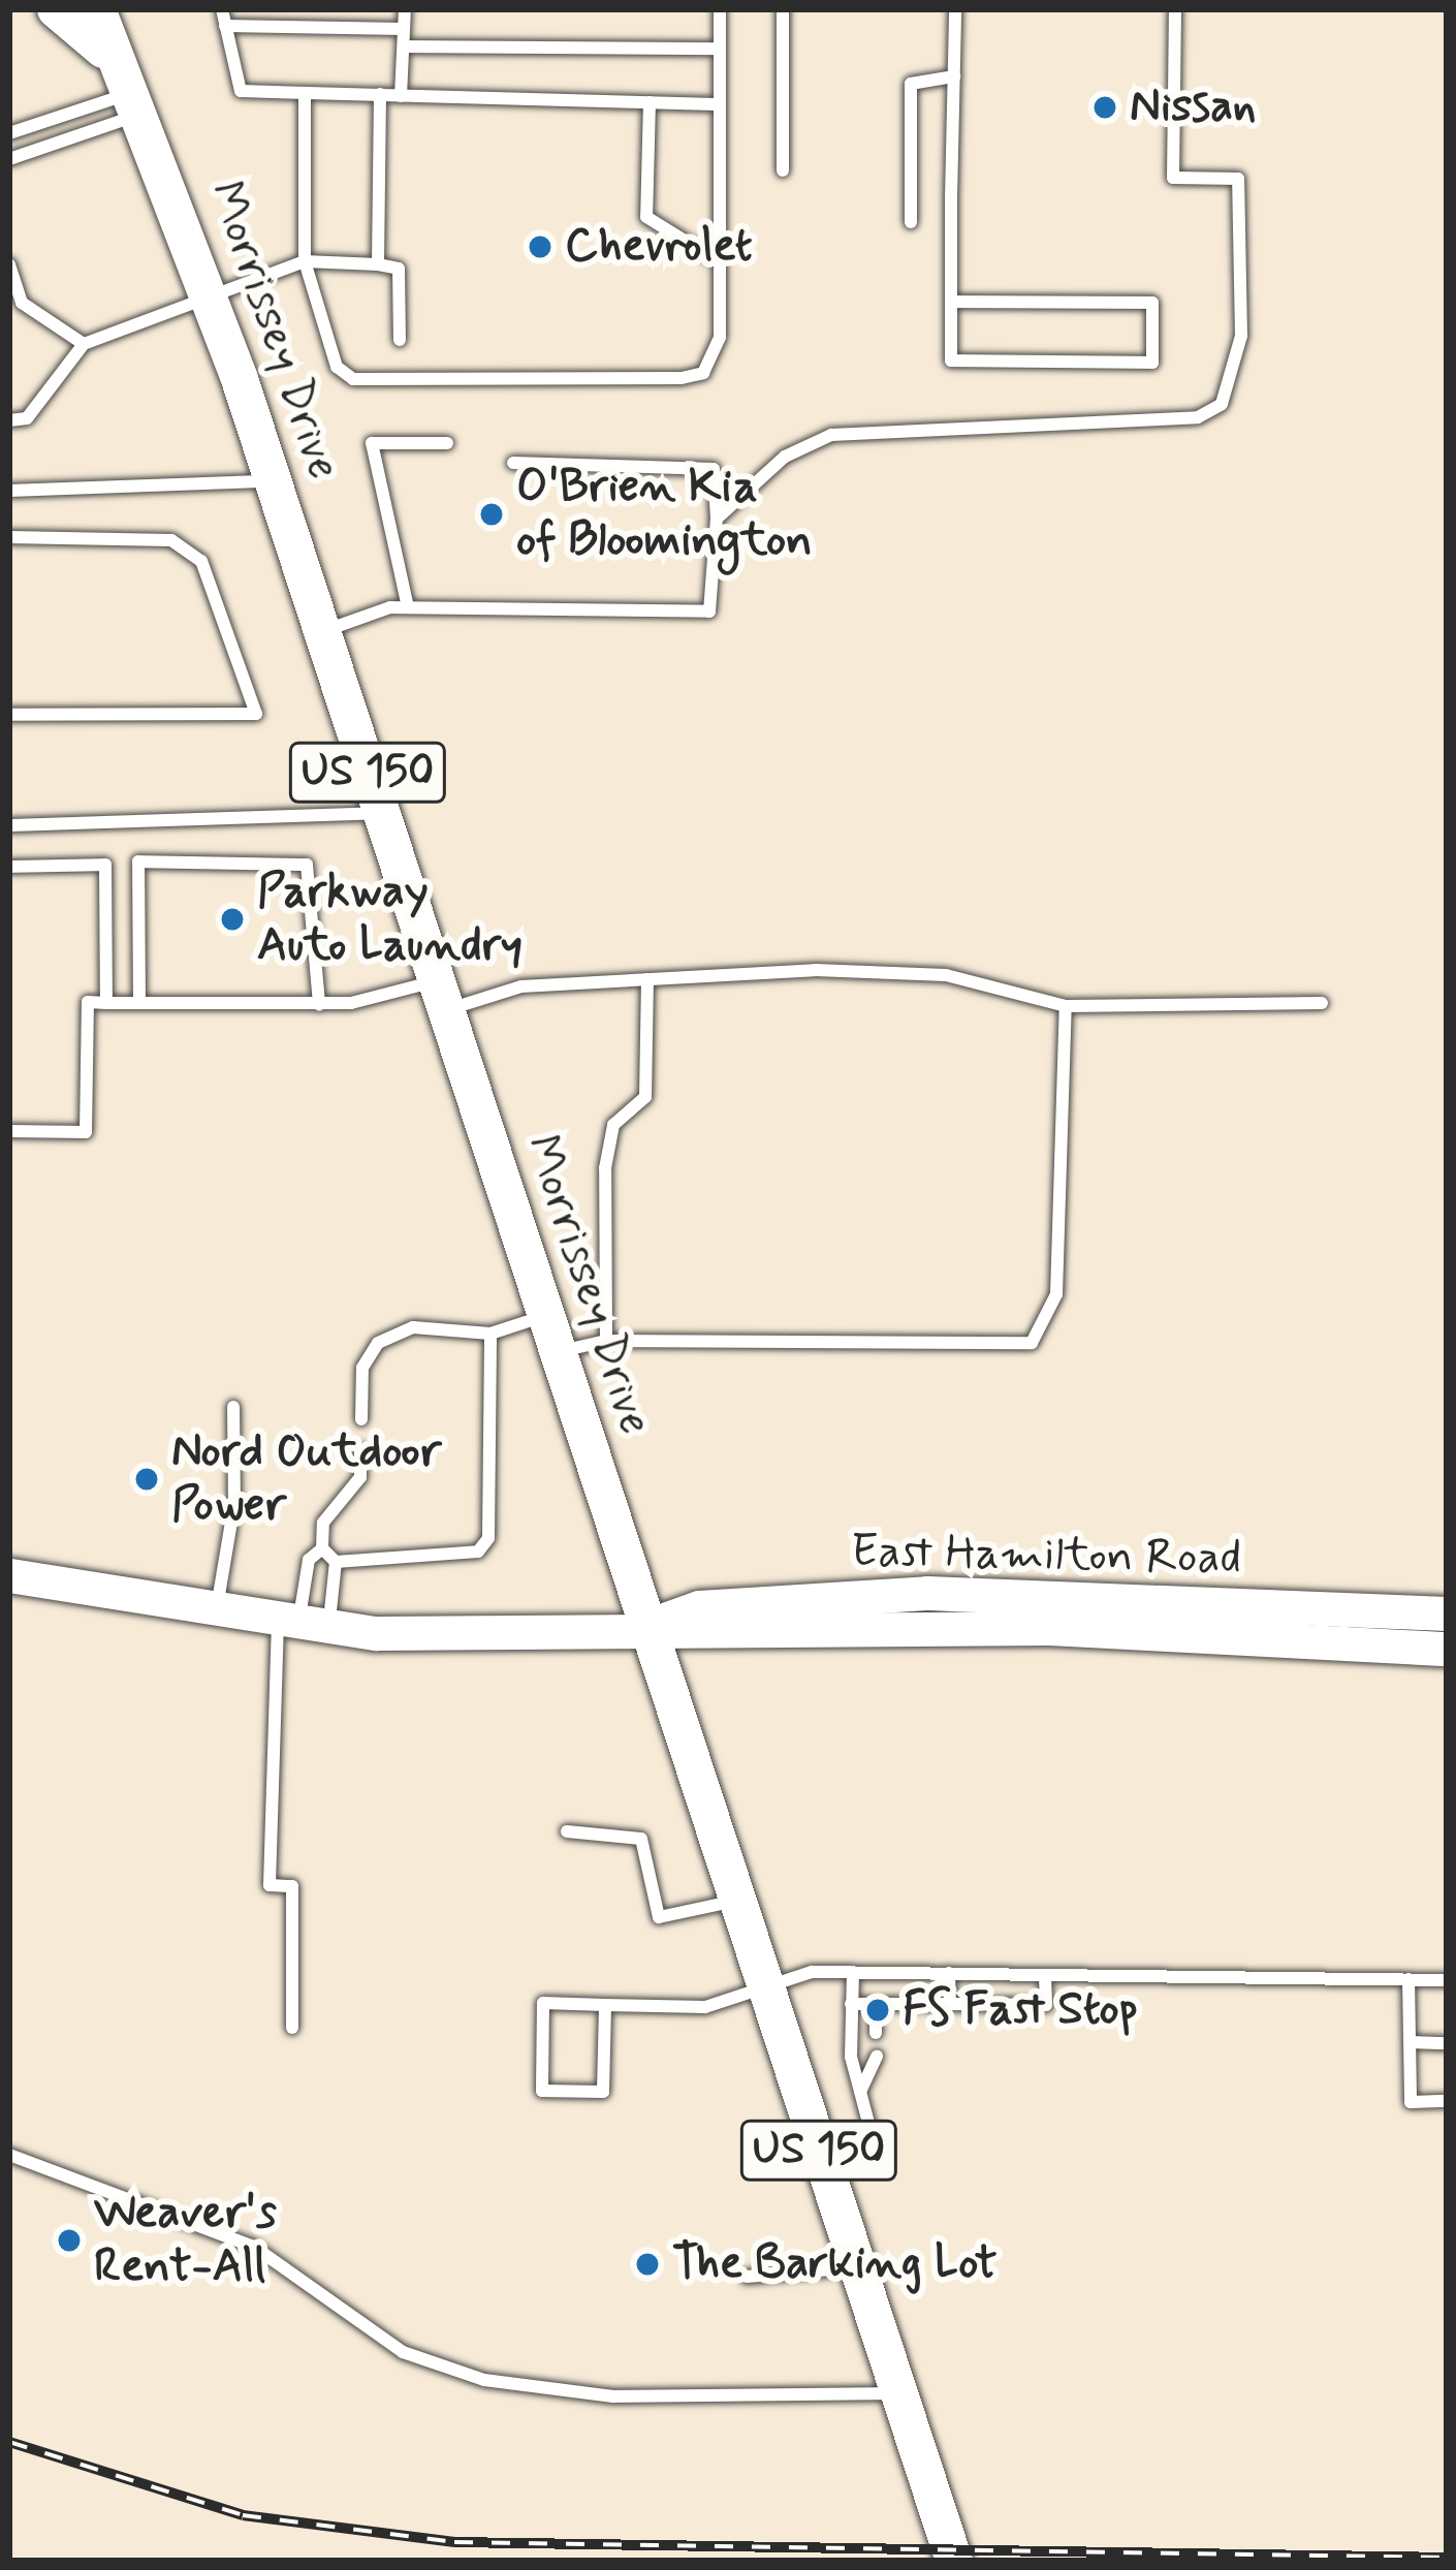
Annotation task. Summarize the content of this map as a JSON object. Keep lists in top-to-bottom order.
{
  "streets": {
    "main road": ["Morrissey Drive", "US 150", "East Hamilton Road"]
  },
  "crossings": [
    ["Morrissey Drive", "East Hamilton Road"]
  ],
  "places": [
    "Nissan",
    "Chevrolet",
    "O'Brien Kia of Bloomington",
    "Parkway Auto Laundry",
    "Nord Outdoor Power",
    "FS Fast Stop",
    "Weaver's Rent-All",
    "The Barking Lot"
  ]
}
